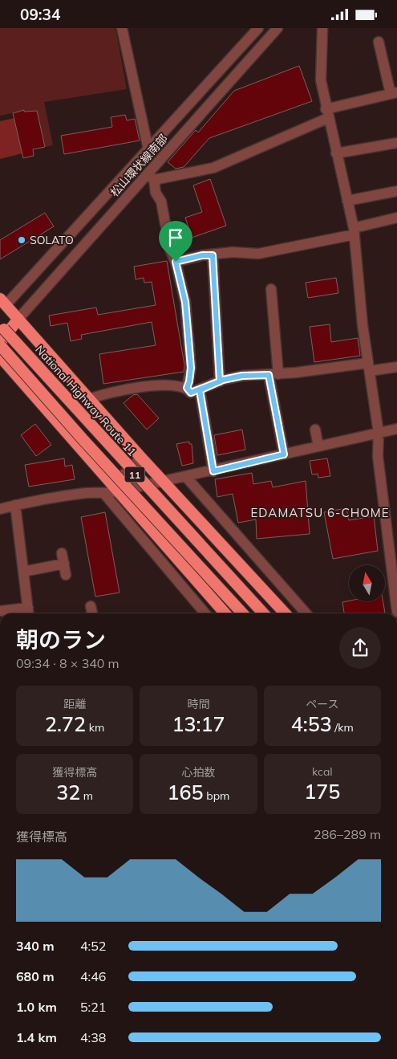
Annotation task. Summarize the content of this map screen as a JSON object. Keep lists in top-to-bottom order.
{
  "streets": {
    "highway": ["National Highway Route 11", "11"],
    "street": ["松山環状線南部"]
  },
  "crossings": [
    ["松山環状線南部", "11"]
  ],
  "districts": ["EDAMATSU 6-CHOME"],
  "places": ["SOLATO"],
  "north": "top",
  "page": {
    "status": "09:34",
    "heading": ["朝のラン", "09:34 · 8 × 340 m"],
    "stats": [
      ["距離", "2.72 km"],
      ["時間", "13:17"],
      ["ペース", "4:53 /km"],
      ["獲得標高", "32 m"],
      ["心拍数", "165 bpm"],
      ["kcal", "175"]
    ],
    "chart": ["獲得標高", "286–289 m"],
    "list": [
      {
        "name": "340 m",
        "note": "4:52"
      },
      {
        "name": "680 m",
        "note": "4:46"
      },
      {
        "name": "1.0 km",
        "note": "5:21"
      },
      {
        "name": "1.4 km",
        "note": "4:38"
      }
    ]
  }
}
